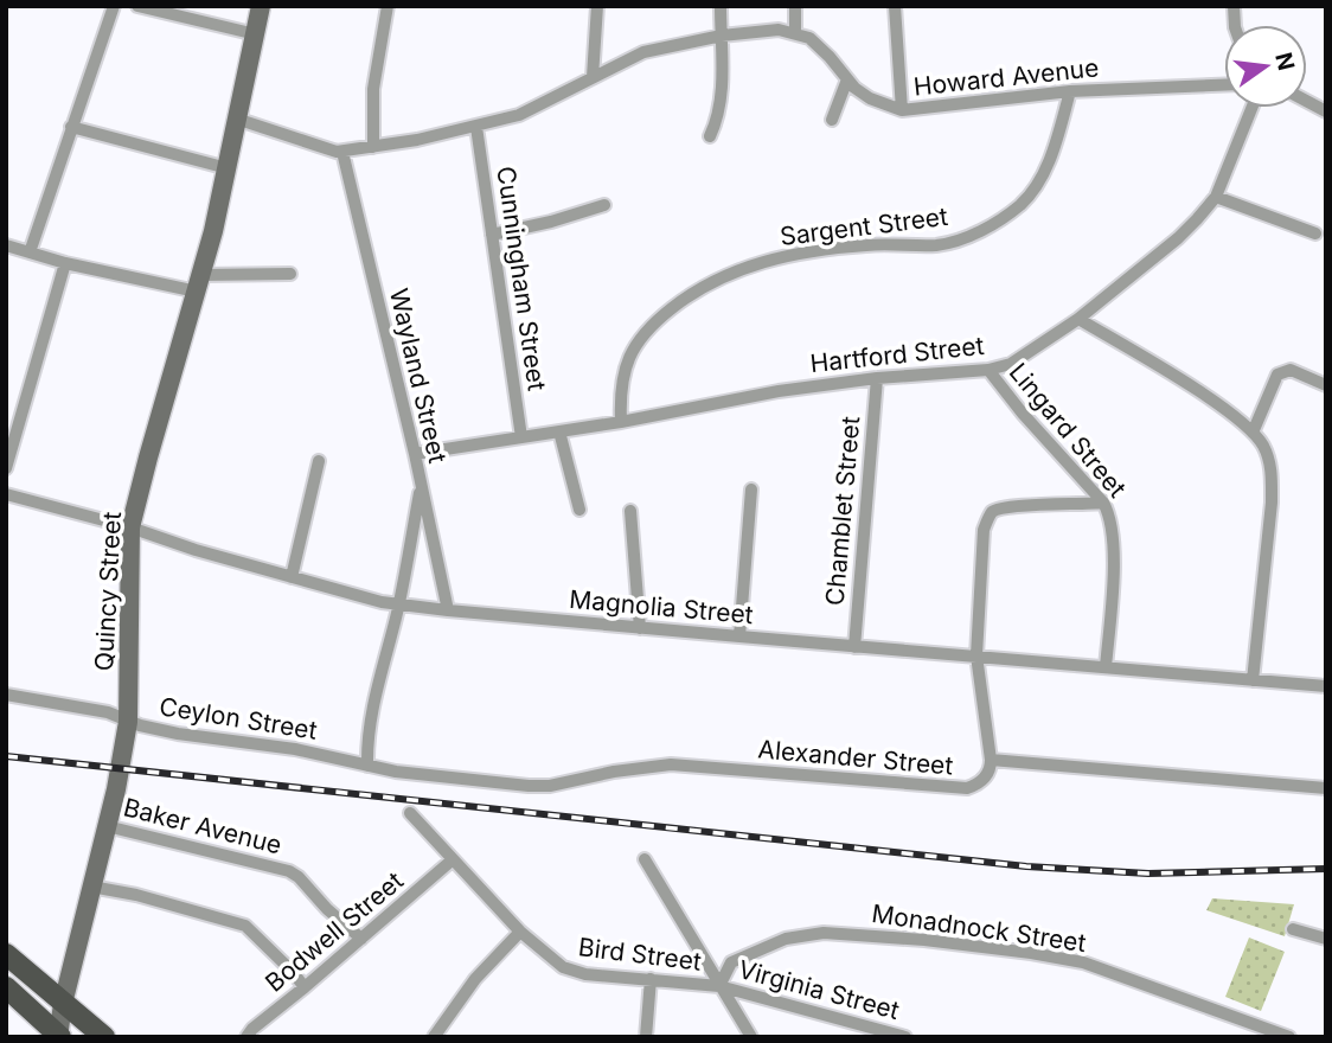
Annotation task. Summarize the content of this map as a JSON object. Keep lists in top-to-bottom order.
{
  "streets": {
    "main road": ["Quincy Street"],
    "street": [
      "Howard Avenue",
      "Sargent Street",
      "Cunningham Street",
      "Hartford Street",
      "Wayland Street",
      "Lingard Street",
      "Chamblet Street",
      "Magnolia Street",
      "Ceylon Street",
      "Alexander Street",
      "Baker Avenue",
      "Monadnock Street",
      "Bodwell Street",
      "Bird Street",
      "Virginia Street"
    ]
  },
  "crossings": [
    ["Howard Avenue", "Sargent Street"],
    ["Sargent Street", "Hartford Street"],
    ["Cunningham Street", "Hartford Street"],
    ["Hartford Street", "Wayland Street"],
    ["Hartford Street", "Lingard Street"],
    ["Hartford Street", "Chamblet Street"],
    ["Wayland Street", "Magnolia Street"],
    ["Lingard Street", "Magnolia Street"],
    ["Chamblet Street", "Magnolia Street"],
    ["Quincy Street", "Magnolia Street"],
    ["Quincy Street", "Ceylon Street"],
    ["Quincy Street", "Baker Avenue"],
    ["Ceylon Street", "Alexander Street"],
    ["Baker Avenue", "Bodwell Street"],
    ["Monadnock Street", "Bird Street"],
    ["Monadnock Street", "Virginia Street"],
    ["Bodwell Street", "Bird Street"],
    ["Bird Street", "Virginia Street"]
  ],
  "north": "right"
}
